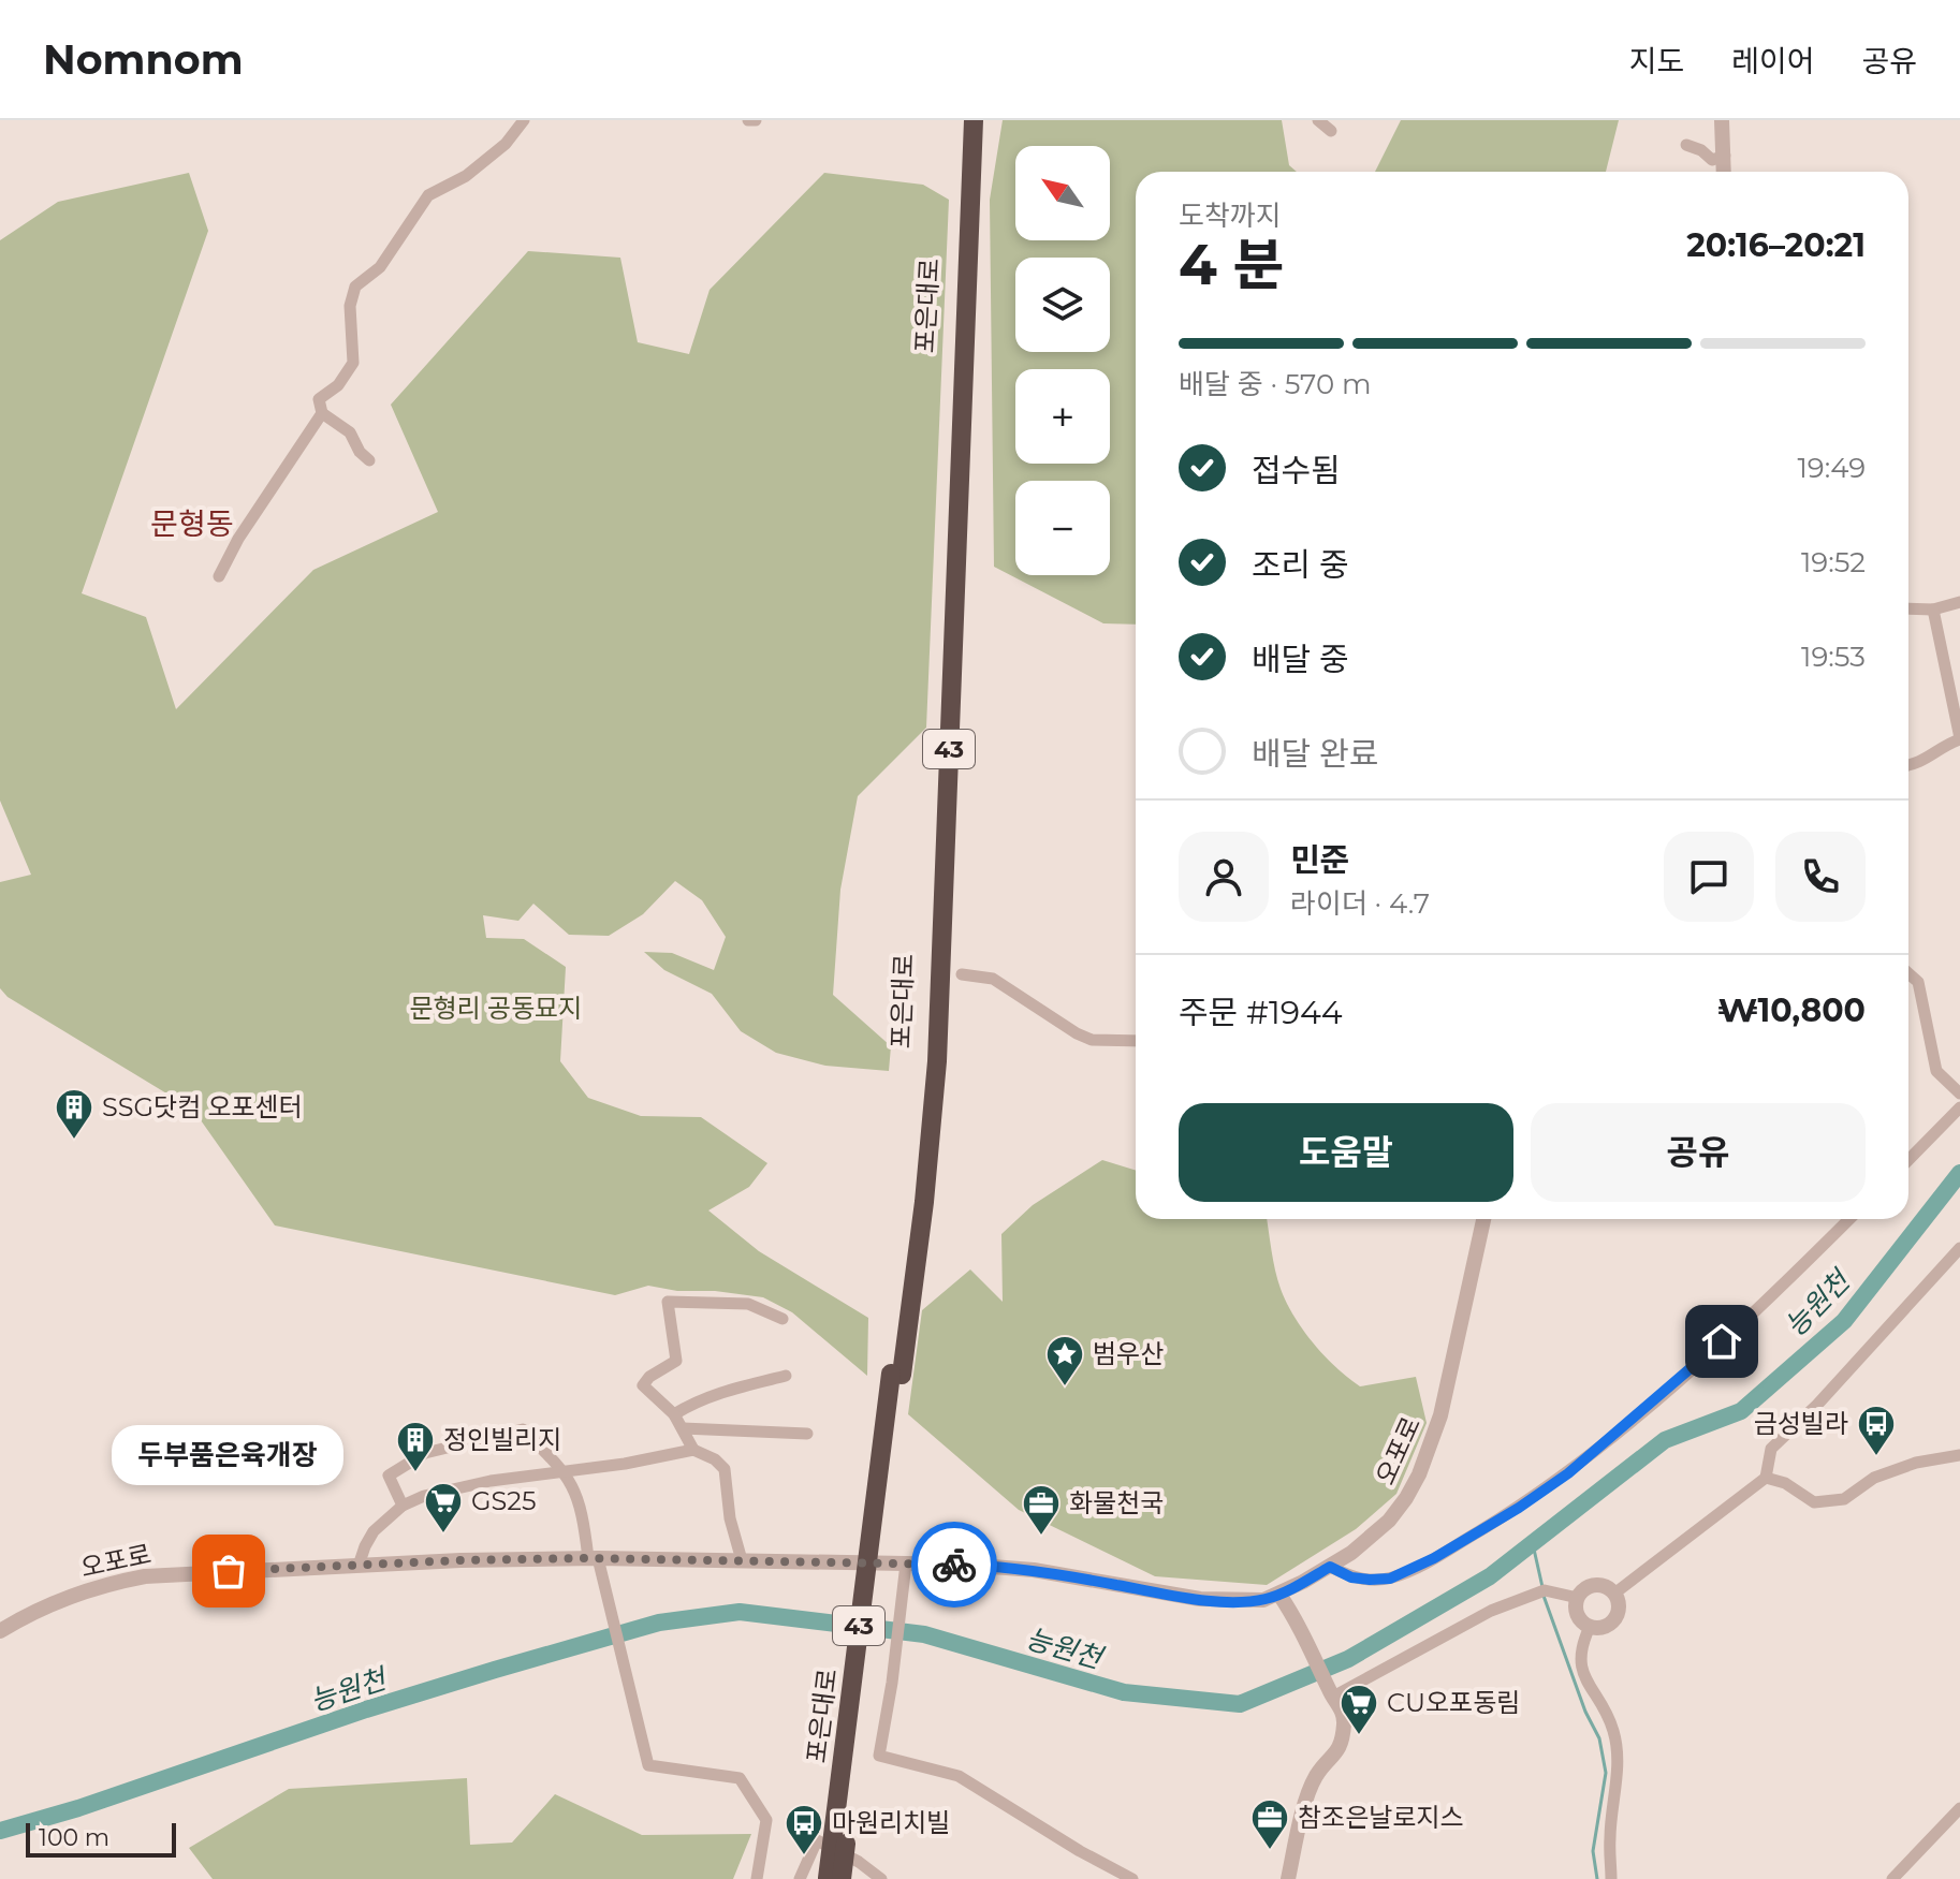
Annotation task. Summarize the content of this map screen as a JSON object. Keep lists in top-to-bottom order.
{
  "streets": {
    "highway": ["포은대로", "43"],
    "street": ["오포로"]
  },
  "crossings": [
    ["포은대로", "43"]
  ],
  "districts": ["문형동"],
  "water": ["능원천"],
  "parks": ["문형리 공동묘지"],
  "places": {
    "building": ["SSG닷컴 오포센터", "정인빌리지"],
    "place": ["범우산"],
    "bus stop": ["금성빌라", "마원리치빌"],
    "supermarket": ["GS25", "CU오포동림"],
    "office": ["화물천국", "참조은날로지스"],
    "other": ["두부품은육개장"]
  },
  "scale_bar": "100 m",
  "north": "top left",
  "page": {
    "header": "Nomnom",
    "nav": ["지도", "레이어", "공유"],
    "map_buttons": ["+", "−"],
    "heading": ["4 분", "도착까지", "20:16–20:21"],
    "panel": [
      "민준",
      "라이더 · 4.7",
      "주문 #1944",
      "₩10,800"
    ],
    "bar": "배달 중 · 570 m",
    "list": [
      ["접수됨", "19:49"],
      ["조리 중", "19:52"],
      ["배달 중", "19:53"],
      "배달 완료"
    ],
    "buttons": ["도움말", "공유"],
    "bubble": "두부품은육개장",
    "scale": "100 m"
  }
}
